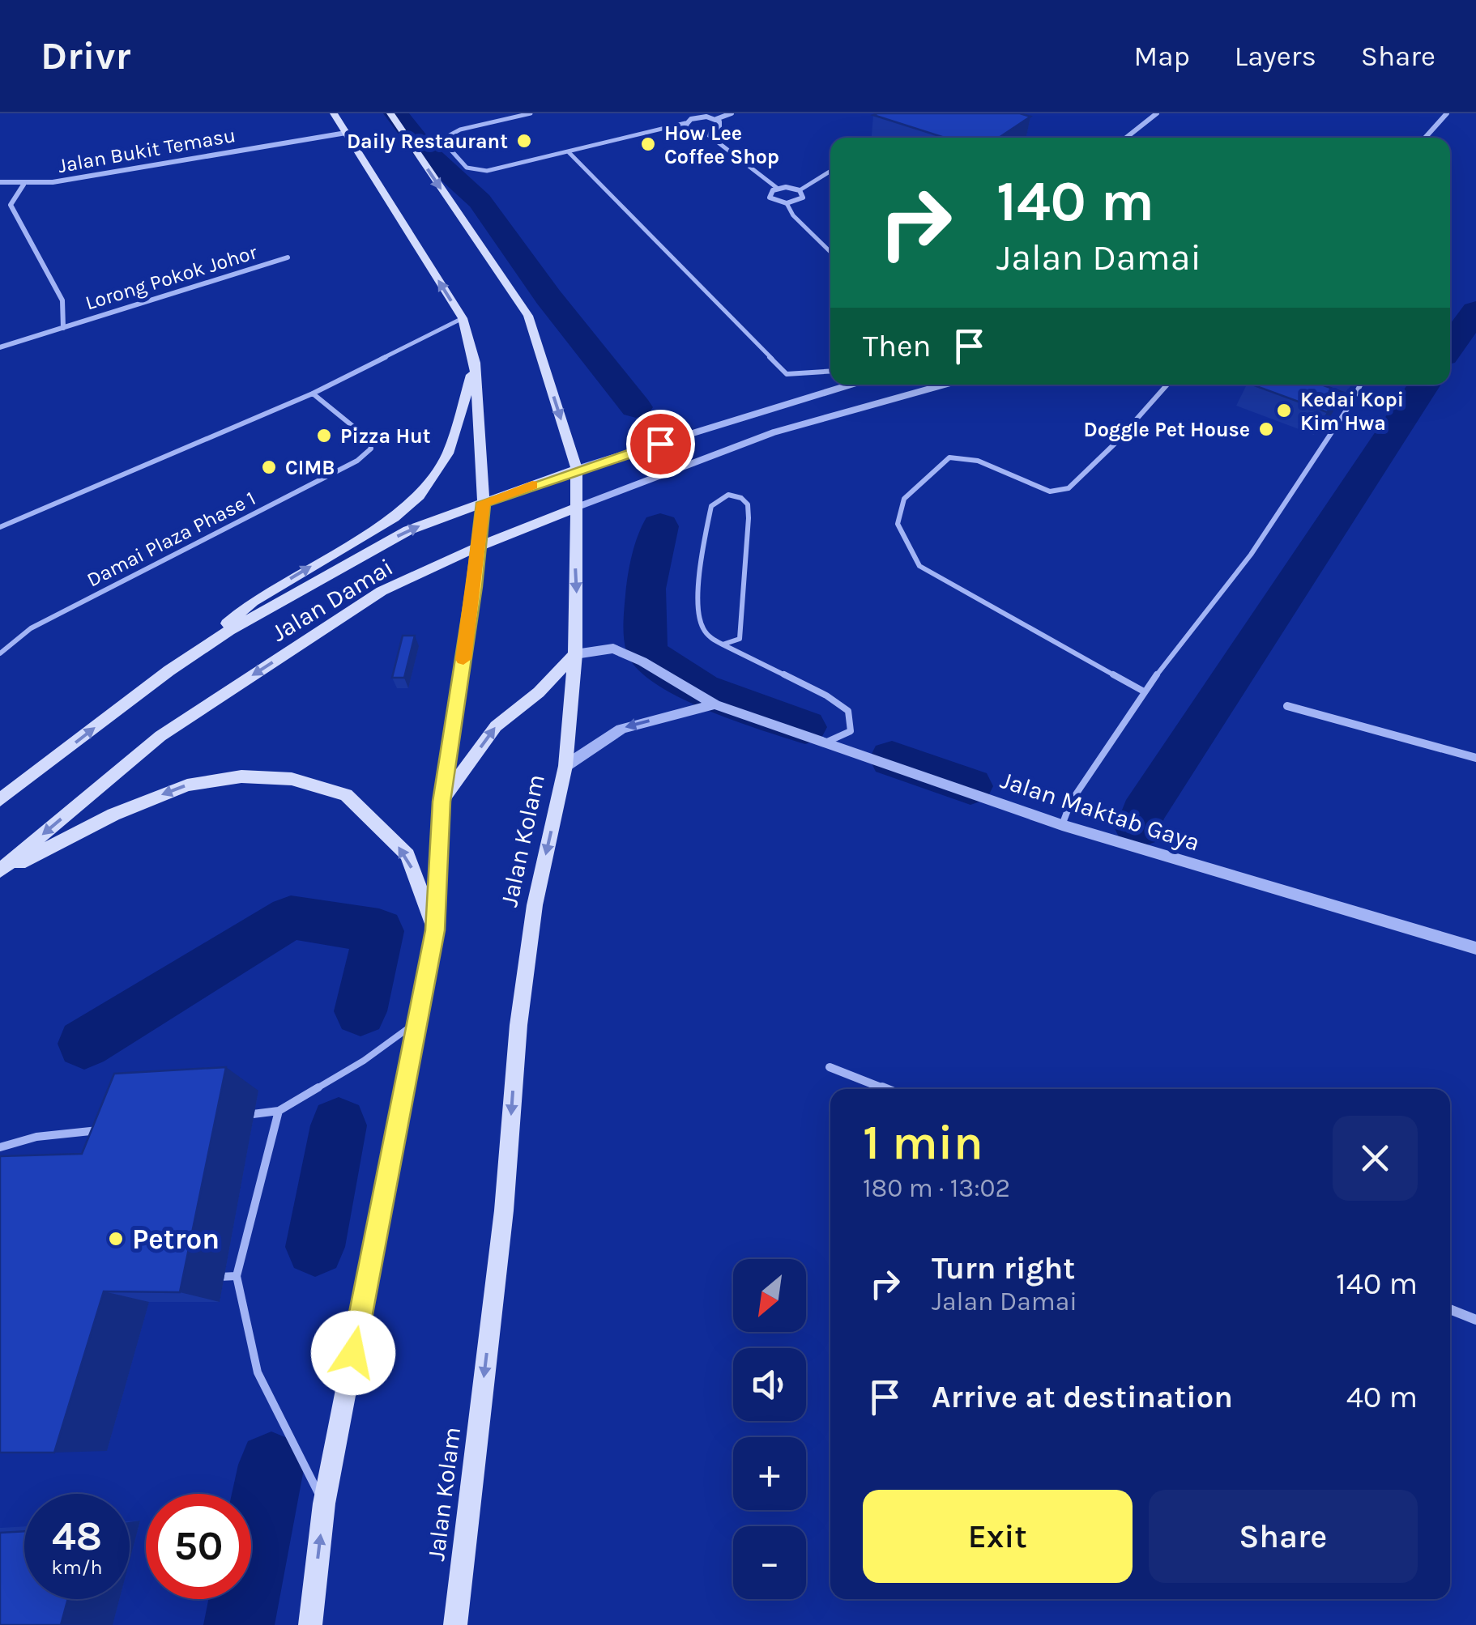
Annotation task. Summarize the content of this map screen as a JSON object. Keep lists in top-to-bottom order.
{
  "streets": {
    "main road": ["Jalan Damai", "Jalan Kolam"],
    "street": ["Jalan Bukit Temasu", "Lorong Pokok Johor", "Jalan Maktab Gaya"],
    "lane": ["Damai Plaza Phase 1"]
  },
  "crossings": [
    ["Jalan Bukit Temasu", "Lorong Pokok Johor"],
    ["Jalan Damai", "Jalan Kolam"],
    ["Jalan Maktab Gaya", "Jalan Kolam"]
  ],
  "places": [
    "Daily Restaurant",
    "How Lee Coffee Shop",
    "Kedai Kopi Kim Hwa",
    "Doggle Pet House",
    "Pizza Hut",
    "CIMB",
    "Petron"
  ],
  "north": "bottom left",
  "page": {
    "header": "Drivr",
    "nav": ["Map", "Layers", "Share"],
    "turn": ["140 m", "Jalan Damai"],
    "then": "Then",
    "heading": ["1 min", "180 m · 13:02"],
    "list": [
      {
        "name": "Turn right",
        "note": "Jalan Damai",
        "value": "140 m"
      },
      {
        "name": "Arrive at destination",
        "value": "40 m"
      }
    ],
    "map_buttons": ["+", "−"],
    "buttons": ["Exit", "Share"],
    "speed": "48 km/h",
    "limit": "50"
  }
}
